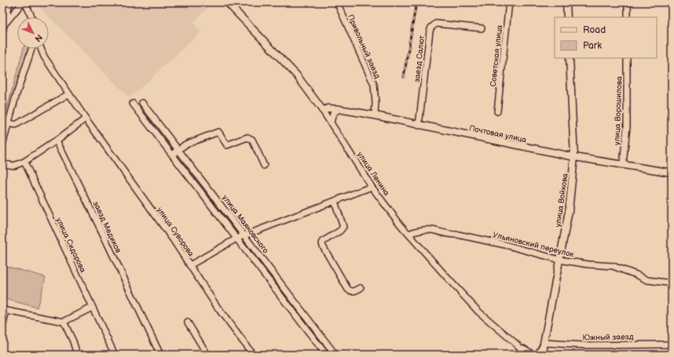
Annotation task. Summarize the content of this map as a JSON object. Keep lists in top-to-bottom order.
{
  "streets": {
    "main road": ["Почтовая улица", "улица Ленина", "улица Войкова"],
    "street": [
      "Привольный заезд",
      "Советская улица",
      "заезд Салют",
      "улица Ворошилова",
      "улица Маяковского",
      "заезд Медиков",
      "улица Суворова",
      "Ульяновский переулок",
      "улица Сидорова",
      "Южный заезд"
    ]
  },
  "crossings": [
    ["Привольный заезд", "Почтовая улица"],
    ["заезд Салют", "Почтовая улица"],
    ["улица Ворошилова", "Почтовая улица"],
    ["Почтовая улица", "улица Ленина"],
    ["Почтовая улица", "улица Войкова"],
    ["улица Ленина", "Ульяновский переулок"],
    ["улица Войкова", "Ульяновский переулок"],
    ["улица Войкова", "Южный заезд"]
  ],
  "legend": ["Road", "Park"],
  "north": "bottom right"
}
